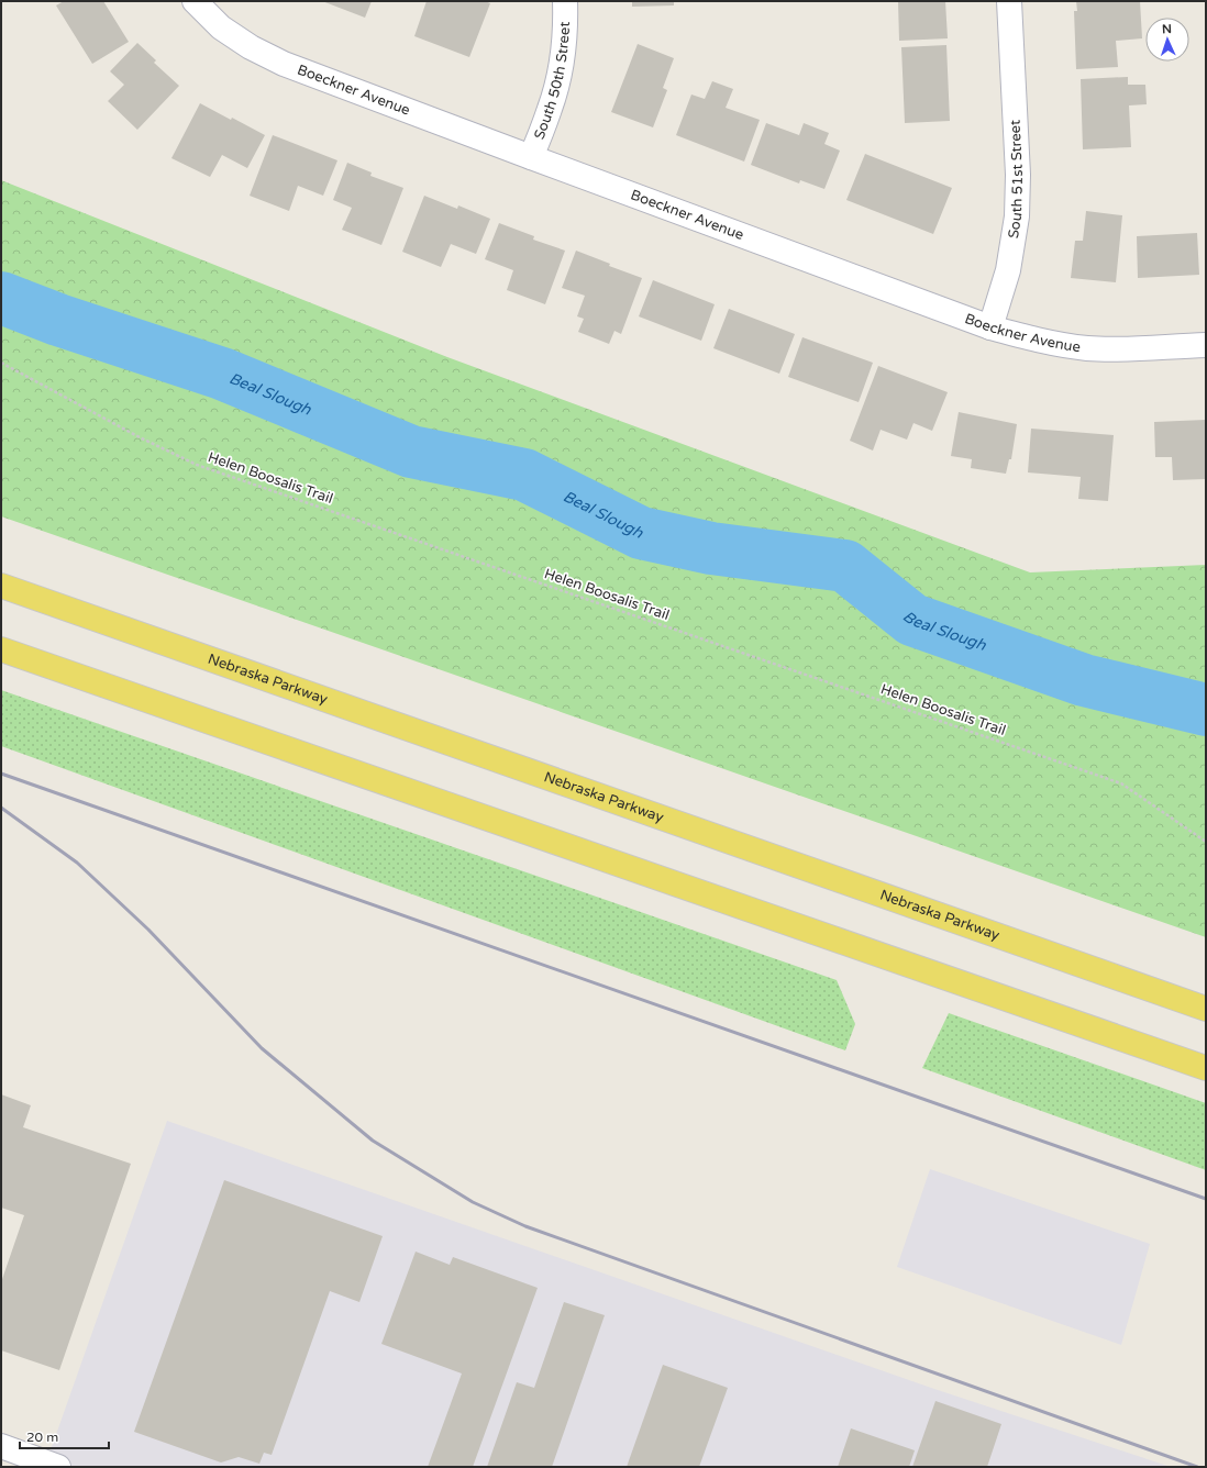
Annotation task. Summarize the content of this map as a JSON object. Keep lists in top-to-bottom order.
{
  "streets": {
    "main road": ["Nebraska Parkway"],
    "street": ["South 50th Street", "Boeckner Avenue", "South 51st Street"],
    "path": ["Helen Boosalis Trail"]
  },
  "crossings": [
    ["South 50th Street", "Boeckner Avenue"],
    ["Boeckner Avenue", "South 51st Street"]
  ],
  "water": ["Beal Slough"],
  "scale_bar": "20 m",
  "north": "top"
}
